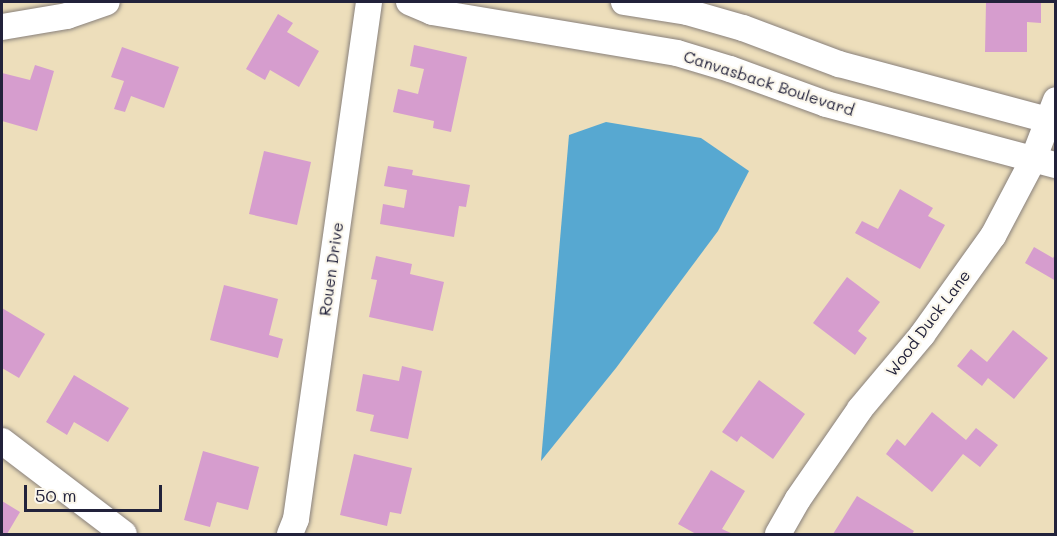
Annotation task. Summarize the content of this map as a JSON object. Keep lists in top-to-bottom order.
{
  "streets": {
    "street": ["Canvasback Boulevard", "Rouen Drive", "Wood Duck Lane"]
  },
  "crossings": [
    ["Canvasback Boulevard", "Wood Duck Lane"]
  ],
  "scale_bar": "50 m"
}
